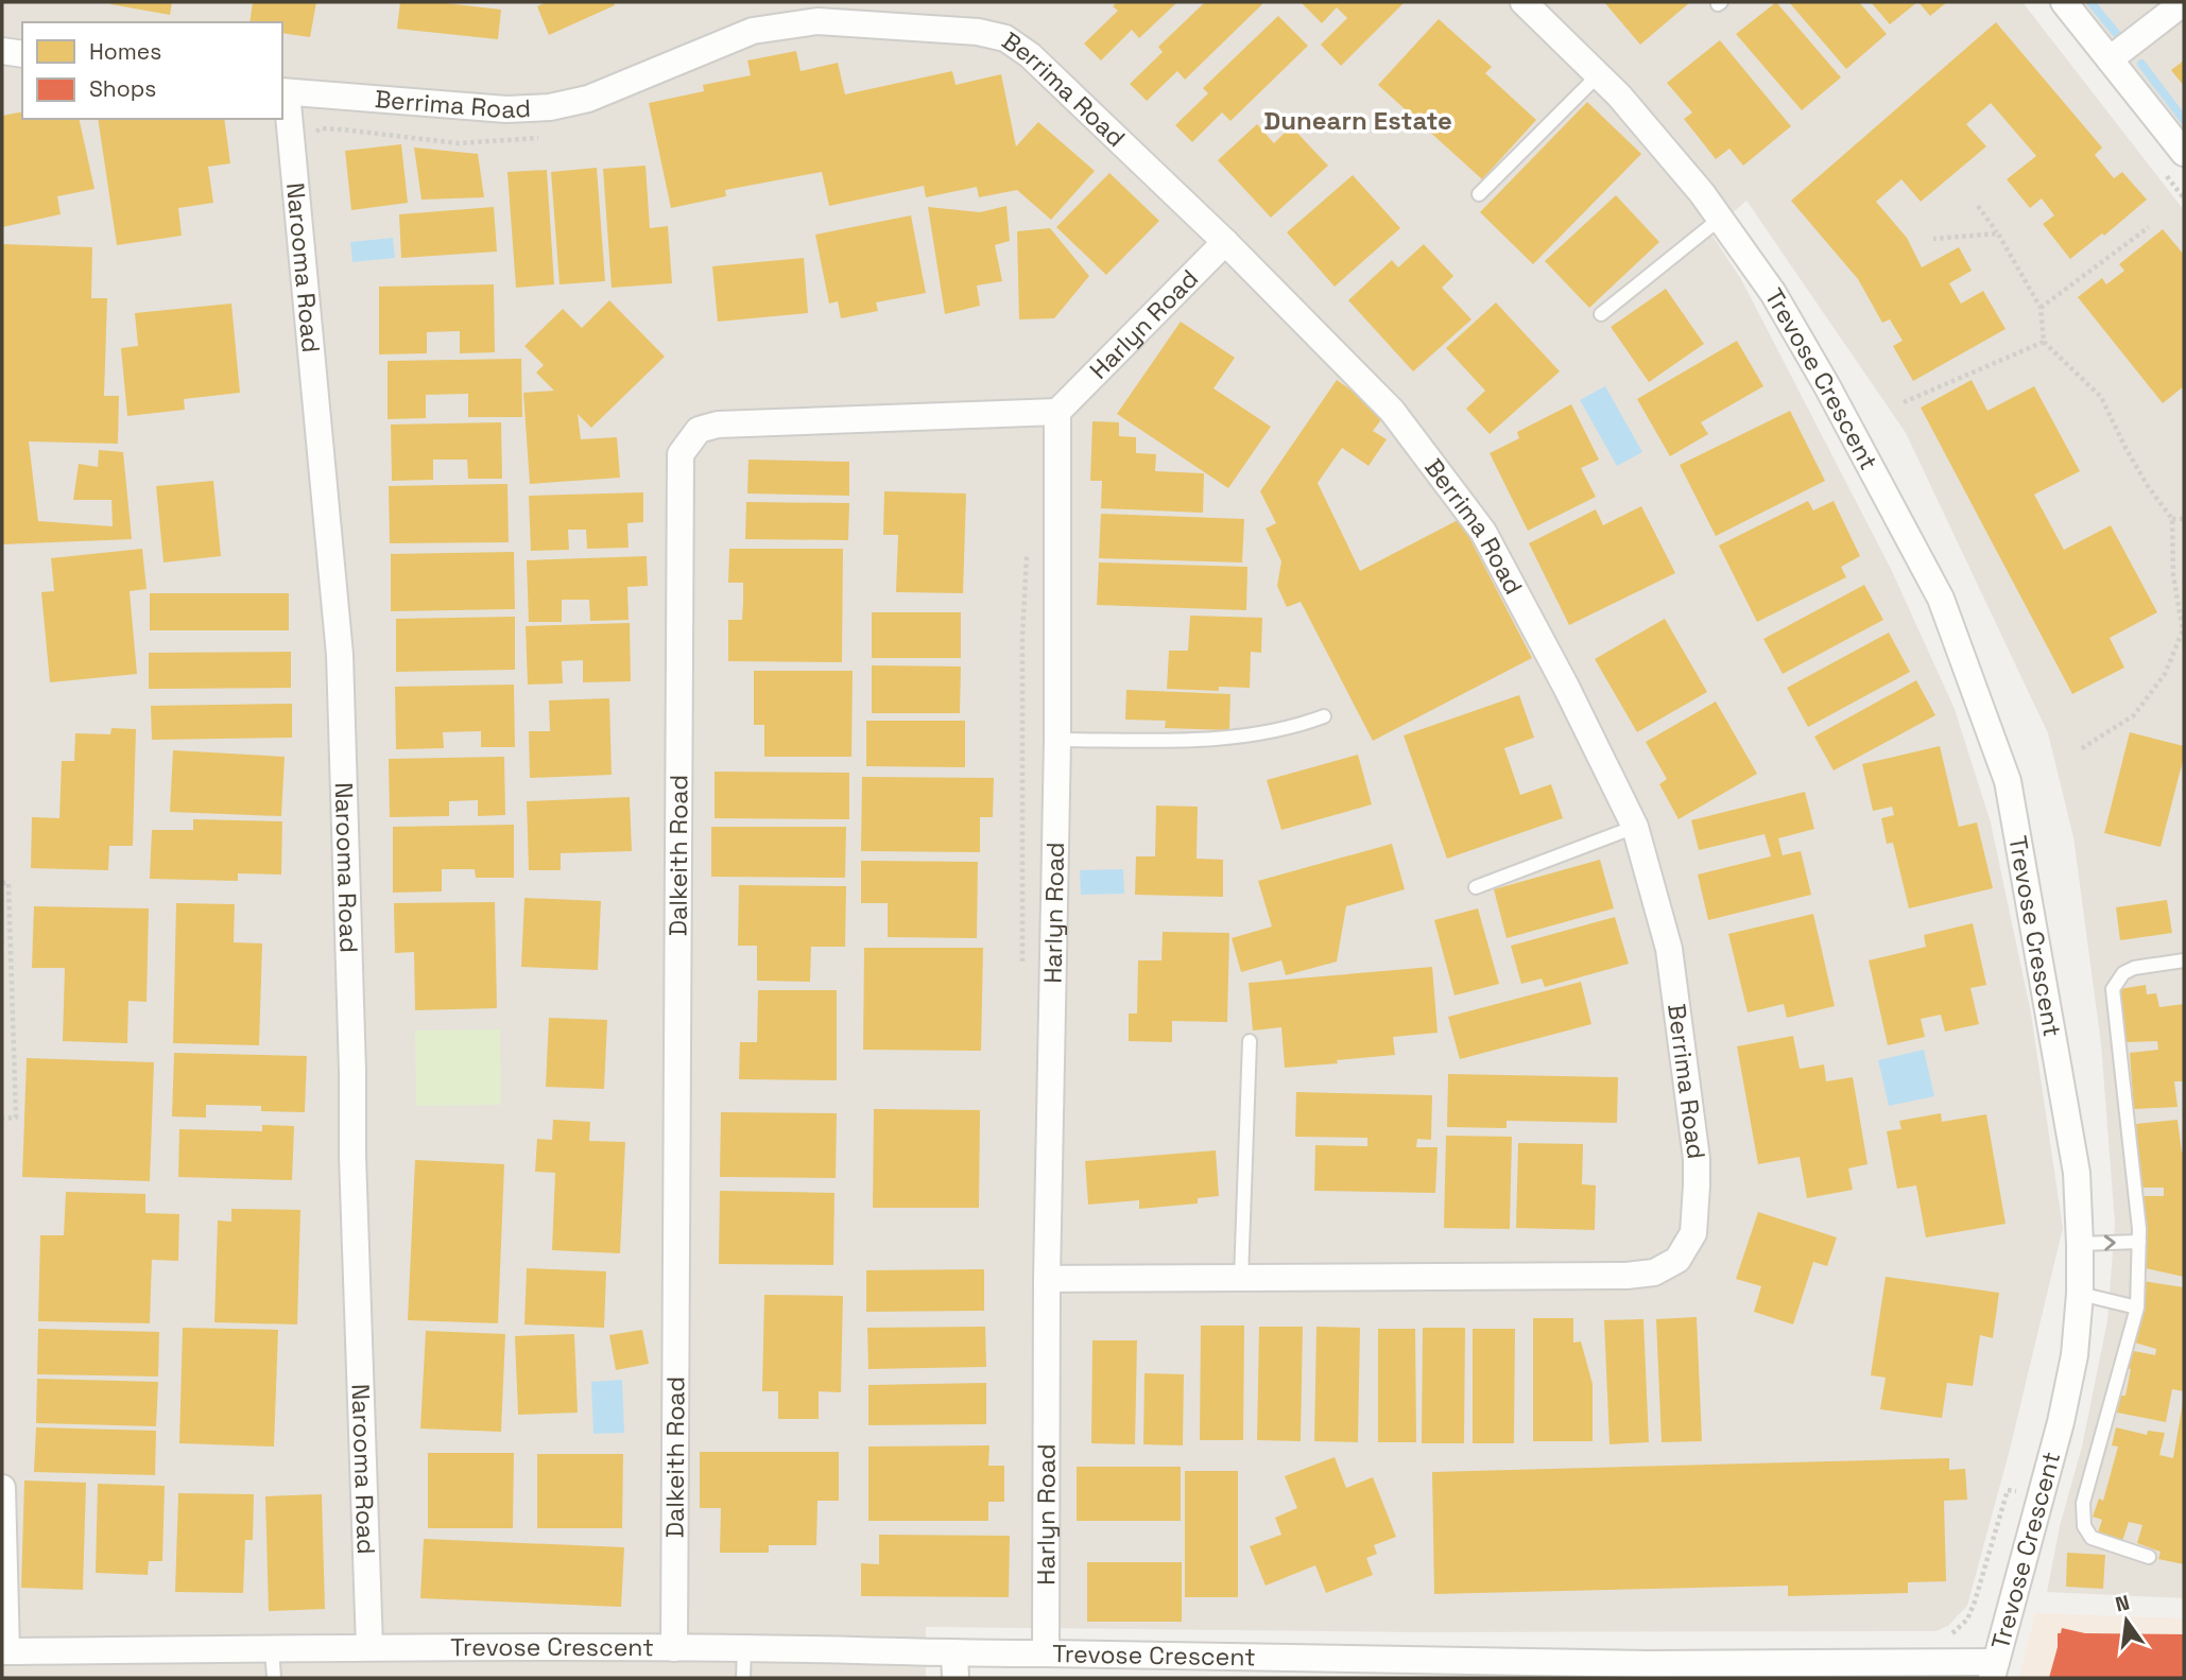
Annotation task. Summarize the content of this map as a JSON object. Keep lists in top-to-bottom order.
{
  "streets": {
    "street": [
      "Berrima Road",
      "Narooma Road",
      "Harlyn Road",
      "Trevose Crescent",
      "Dalkeith Road"
    ]
  },
  "crossings": [
    ["Berrima Road", "Narooma Road"],
    ["Berrima Road", "Harlyn Road"],
    ["Narooma Road", "Trevose Crescent"],
    ["Harlyn Road", "Trevose Crescent"],
    ["Harlyn Road", "Dalkeith Road"],
    ["Trevose Crescent", "Dalkeith Road"]
  ],
  "districts": ["Dunearn Estate"],
  "legend": ["Homes", "Shops"],
  "north": "top"
}
